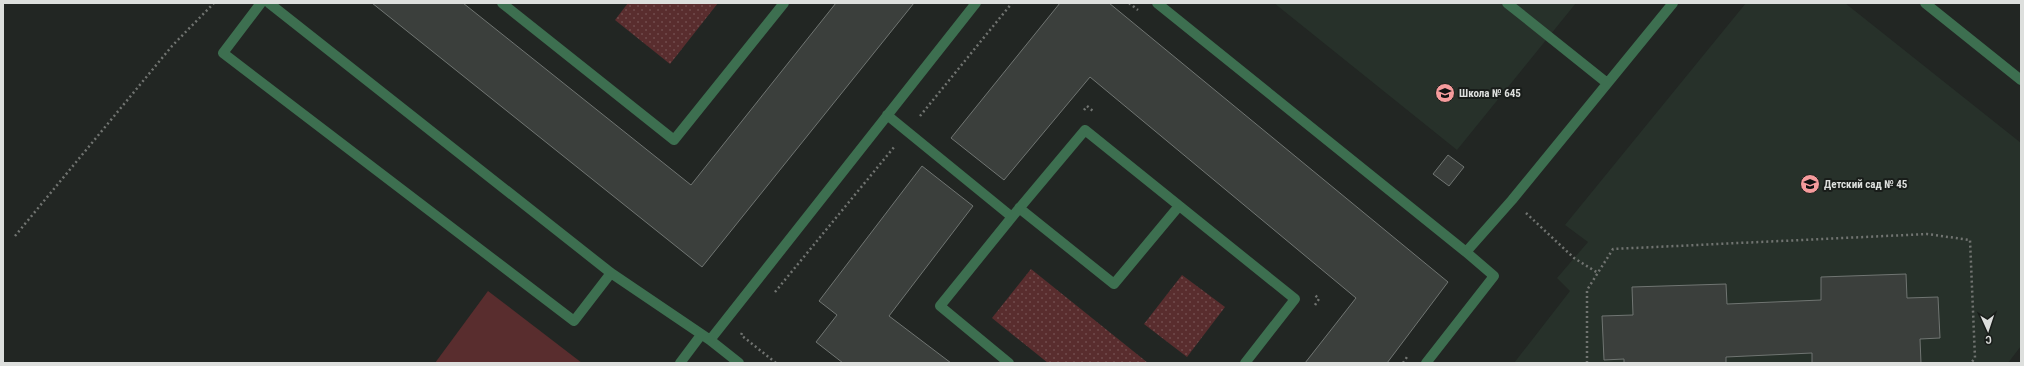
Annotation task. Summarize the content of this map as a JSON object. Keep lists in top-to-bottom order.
{
  "places": {
    "school or university": ["Школа № 645", "Детский сад № 45"]
  },
  "north": "bottom"
}
